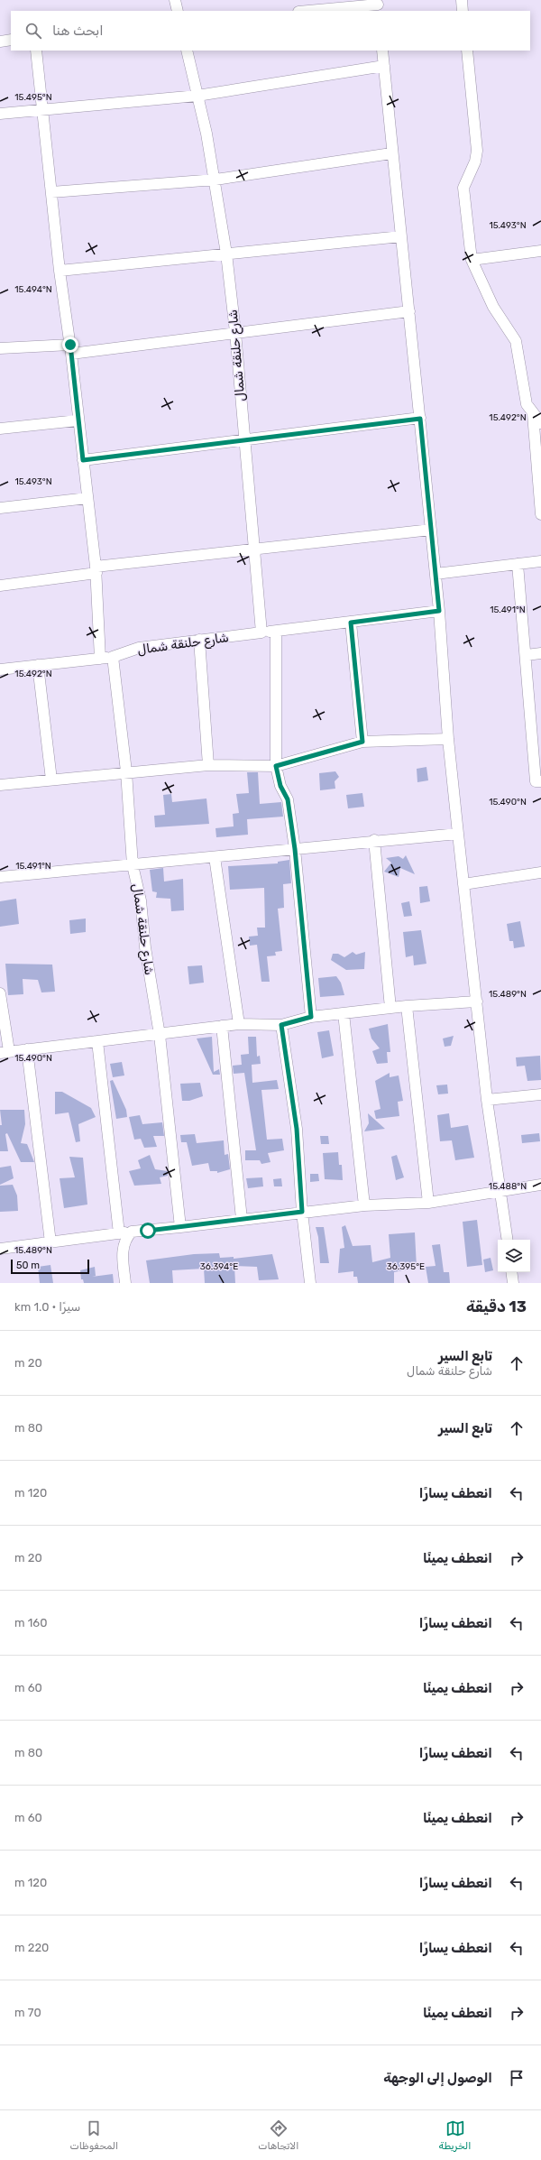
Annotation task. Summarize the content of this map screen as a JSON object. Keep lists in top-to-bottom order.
{
  "streets": {
    "street": ["شارع حلنقة شمال"]
  },
  "scale_bar": "50 m",
  "page": {
    "search": "ابحث هنا",
    "scale": "50 m",
    "heading": ["13 دقيقة", "سيرًا · 1.0 km"],
    "list": [
      ["تابع السير", "شارع حلنقة شمال", "20 m"],
      ["تابع السير", "80 m"],
      ["انعطف يسارًا", "120 m"],
      ["انعطف يمينًا", "20 m"],
      ["انعطف يسارًا", "160 m"],
      ["انعطف يمينًا", "60 m"],
      ["انعطف يسارًا", "80 m"],
      ["انعطف يمينًا", "60 m"],
      ["انعطف يسارًا", "120 m"],
      ["انعطف يسارًا", "220 m"],
      ["انعطف يمينًا", "70 m"],
      "الوصول إلى الوجهة"
    ],
    "nav": ["الخريطة", "الاتجاهات", "المحفوظات"]
  },
  "coordinates": [
    "15.495°N",
    "15.493°N",
    "15.494°N",
    "15.492°N",
    "15.491°N",
    "15.490°N",
    "15.489°N",
    "15.488°N",
    "36.394°E",
    "36.395°E"
  ]
}
